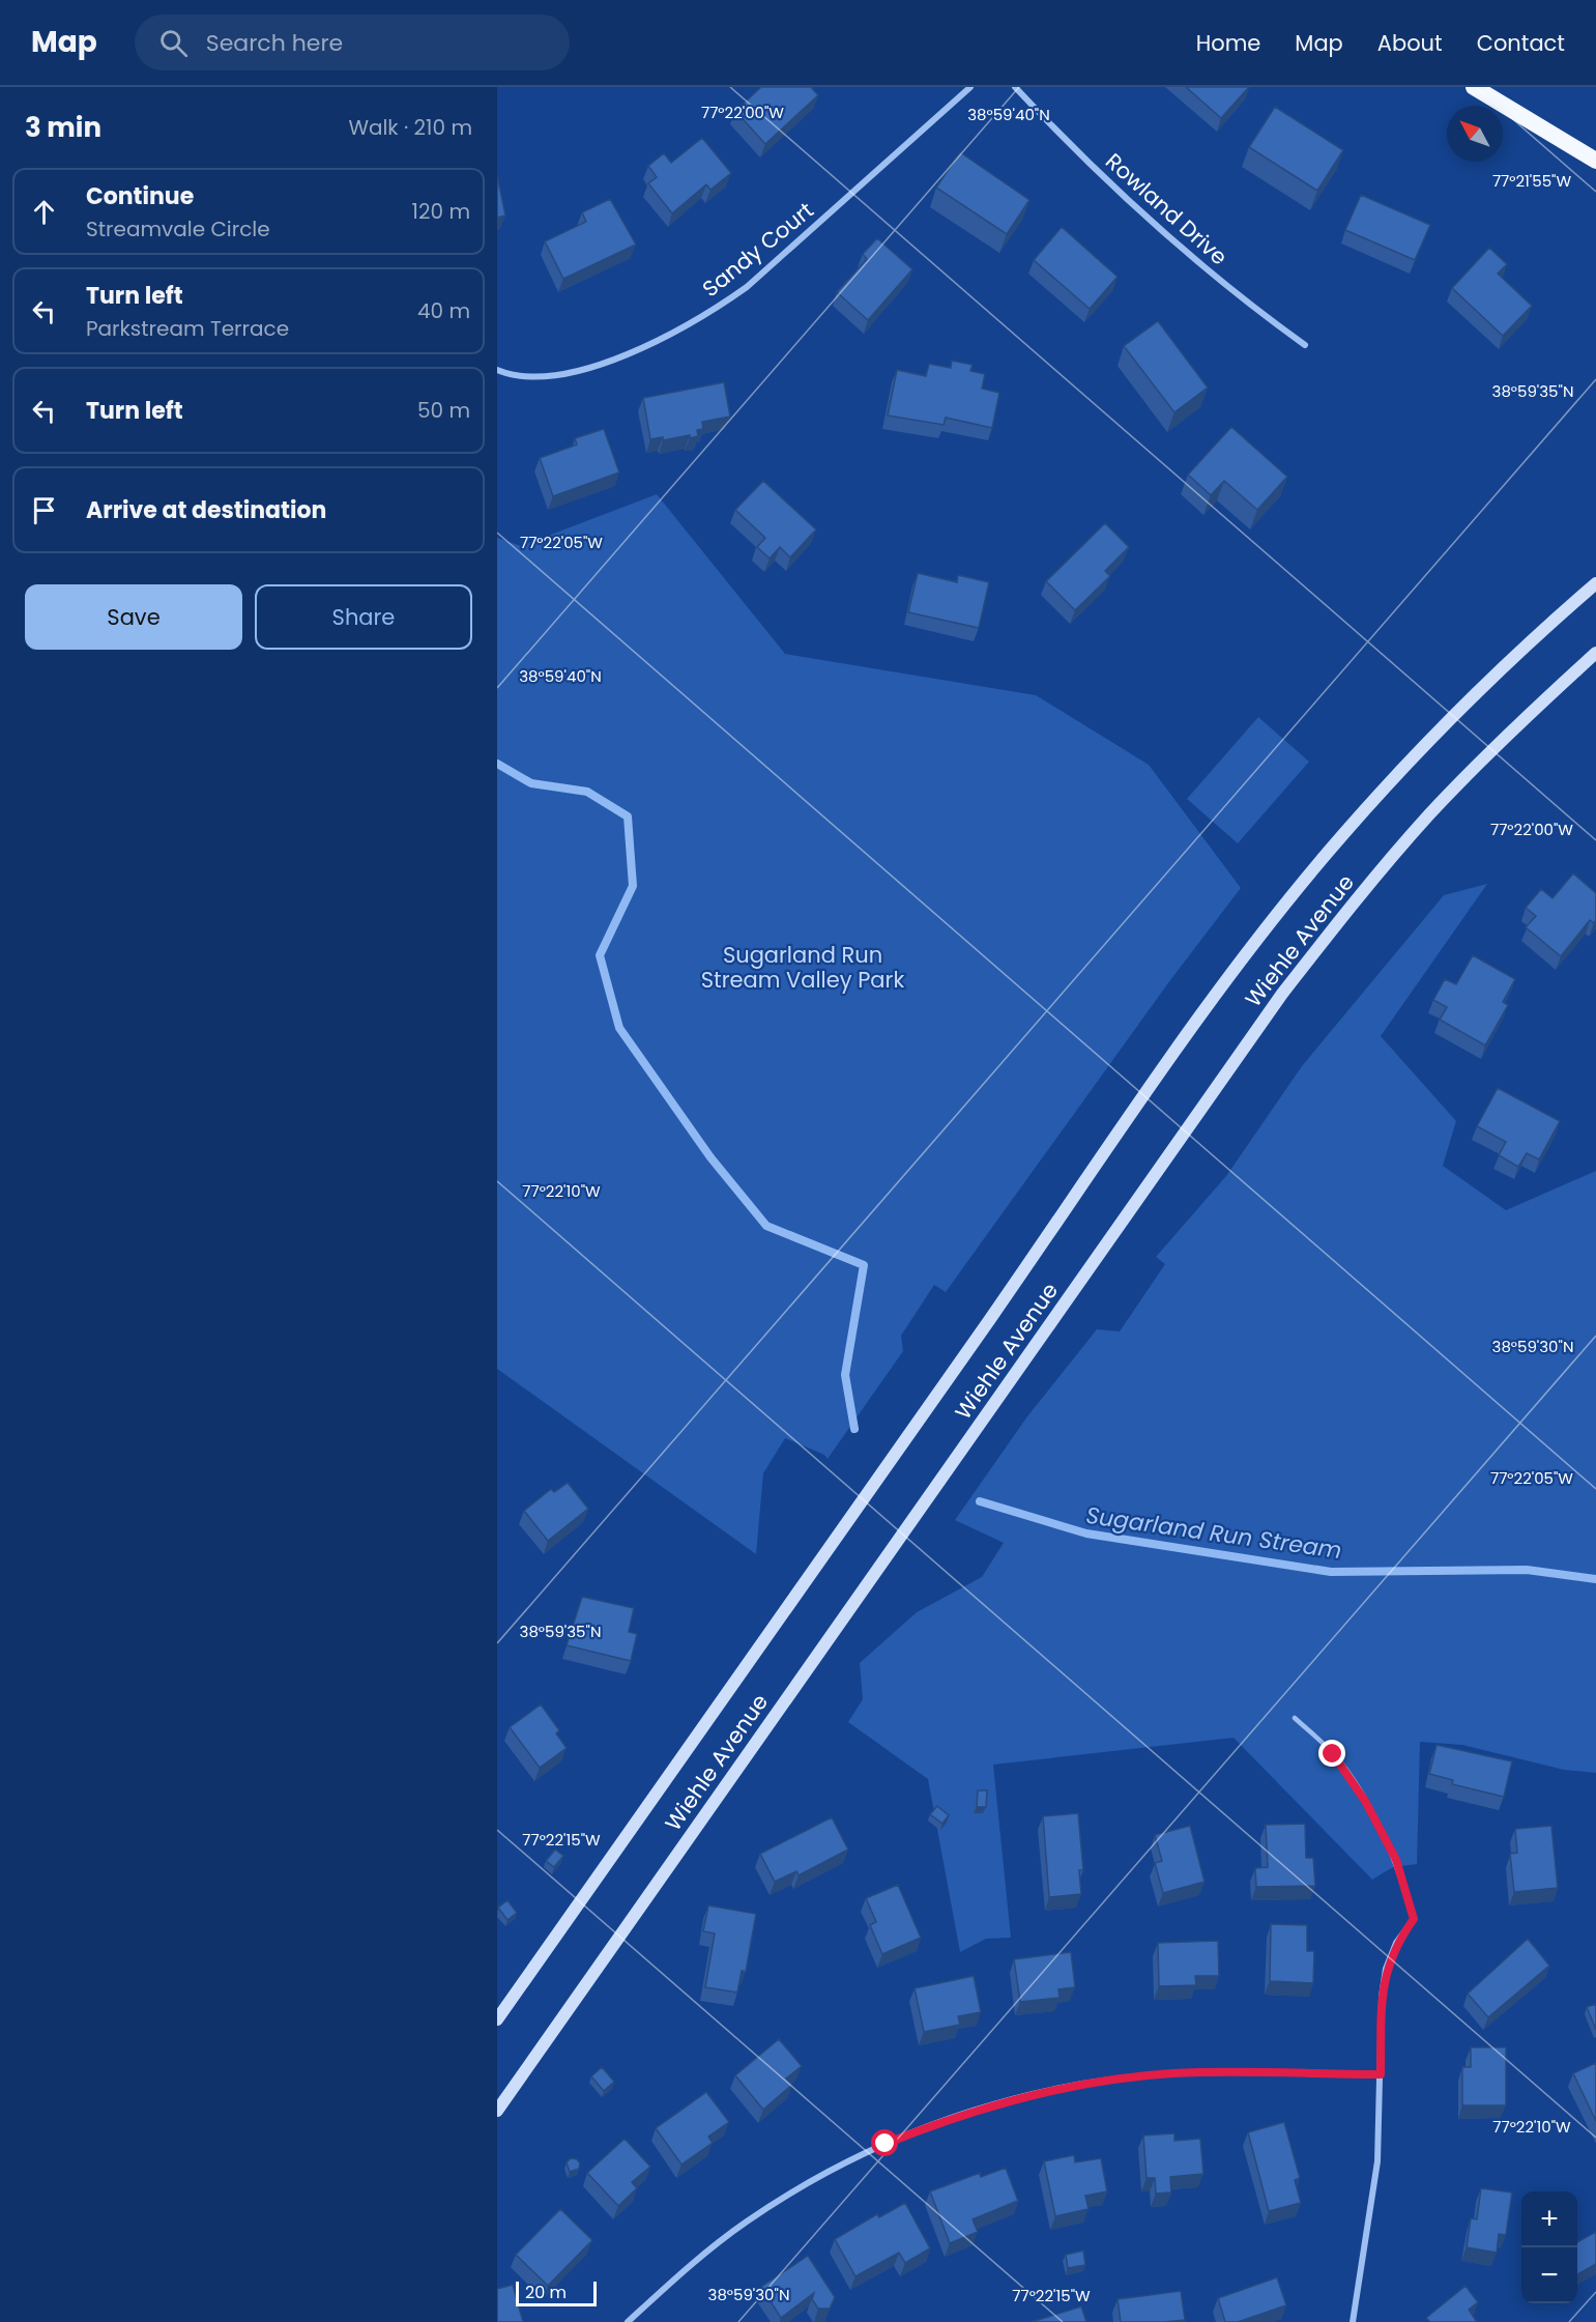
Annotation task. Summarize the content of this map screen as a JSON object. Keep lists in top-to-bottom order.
{
  "streets": {
    "main road": ["Wiehle Avenue"],
    "street": ["Rowland Drive", "Sandy Court"]
  },
  "water": ["Sugarland Run Stream"],
  "parks": ["Sugarland Run Stream Valley Park"],
  "scale_bar": "20 m",
  "north": "top left",
  "page": {
    "header": "Map",
    "search": "Search here",
    "nav": [
      "Home",
      "Map",
      "About",
      "Contact"
    ],
    "heading": ["3 min", "Walk · 210 m"],
    "list": [
      ["Continue", "Streamvale Circle", "120 m"],
      ["Turn left", "Parkstream Terrace", "40 m"],
      ["Turn left", "50 m"],
      "Arrive at destination"
    ],
    "buttons": ["Save", "Share"],
    "map_buttons": ["+", "−"],
    "scale": "20 m"
  },
  "coordinates": [
    "77°22'00\"W",
    "38°59'40\"N",
    "77°21'55\"W",
    "38°59'35\"N",
    "77°22'05\"W",
    "77°22'10\"W",
    "38°59'30\"N",
    "77°22'15\"W"
  ]
}
